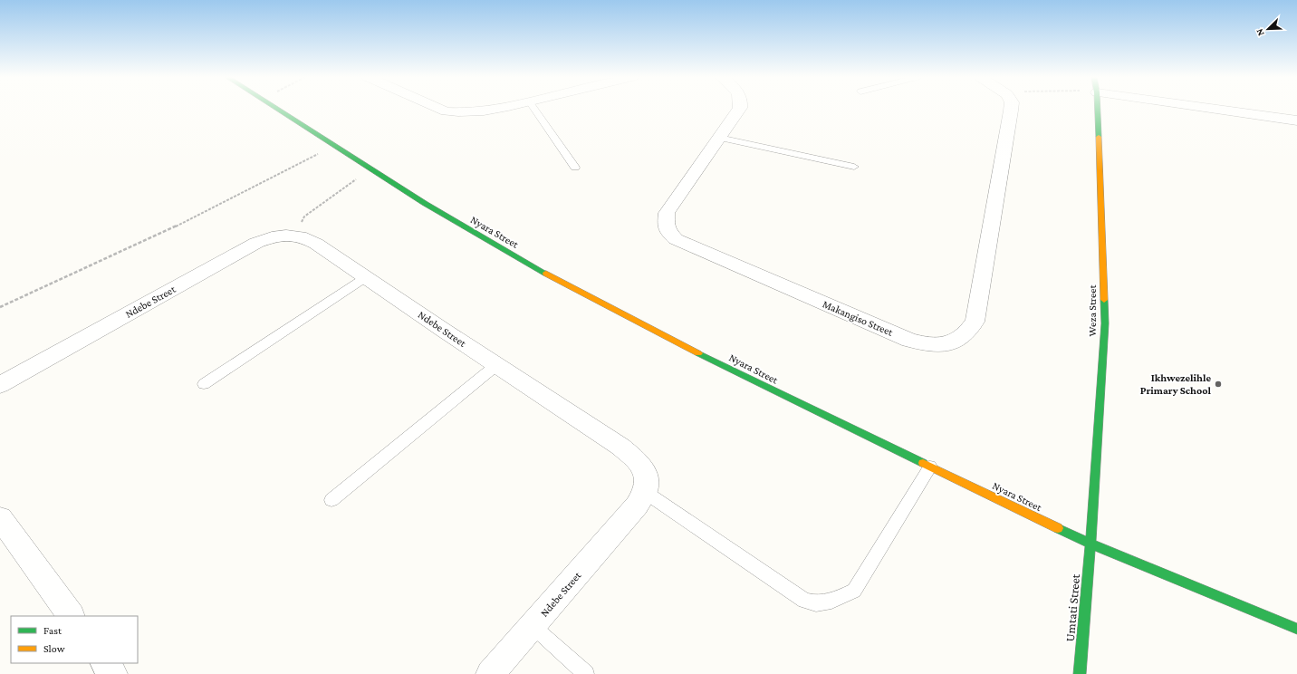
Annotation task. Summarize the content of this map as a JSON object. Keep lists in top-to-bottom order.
{
  "streets": {
    "street": [
      "Nyara Street",
      "Ndebe Street",
      "Weza Street",
      "Makangiso Street",
      "Umtati Street"
    ]
  },
  "crossings": [
    ["Nyara Street", "Weza Street"],
    ["Nyara Street", "Umtati Street"],
    ["Weza Street", "Umtati Street"]
  ],
  "places": ["Ikhwezelihle Primary School"],
  "legend": ["Fast", "Slow"],
  "north": "bottom left"
}
